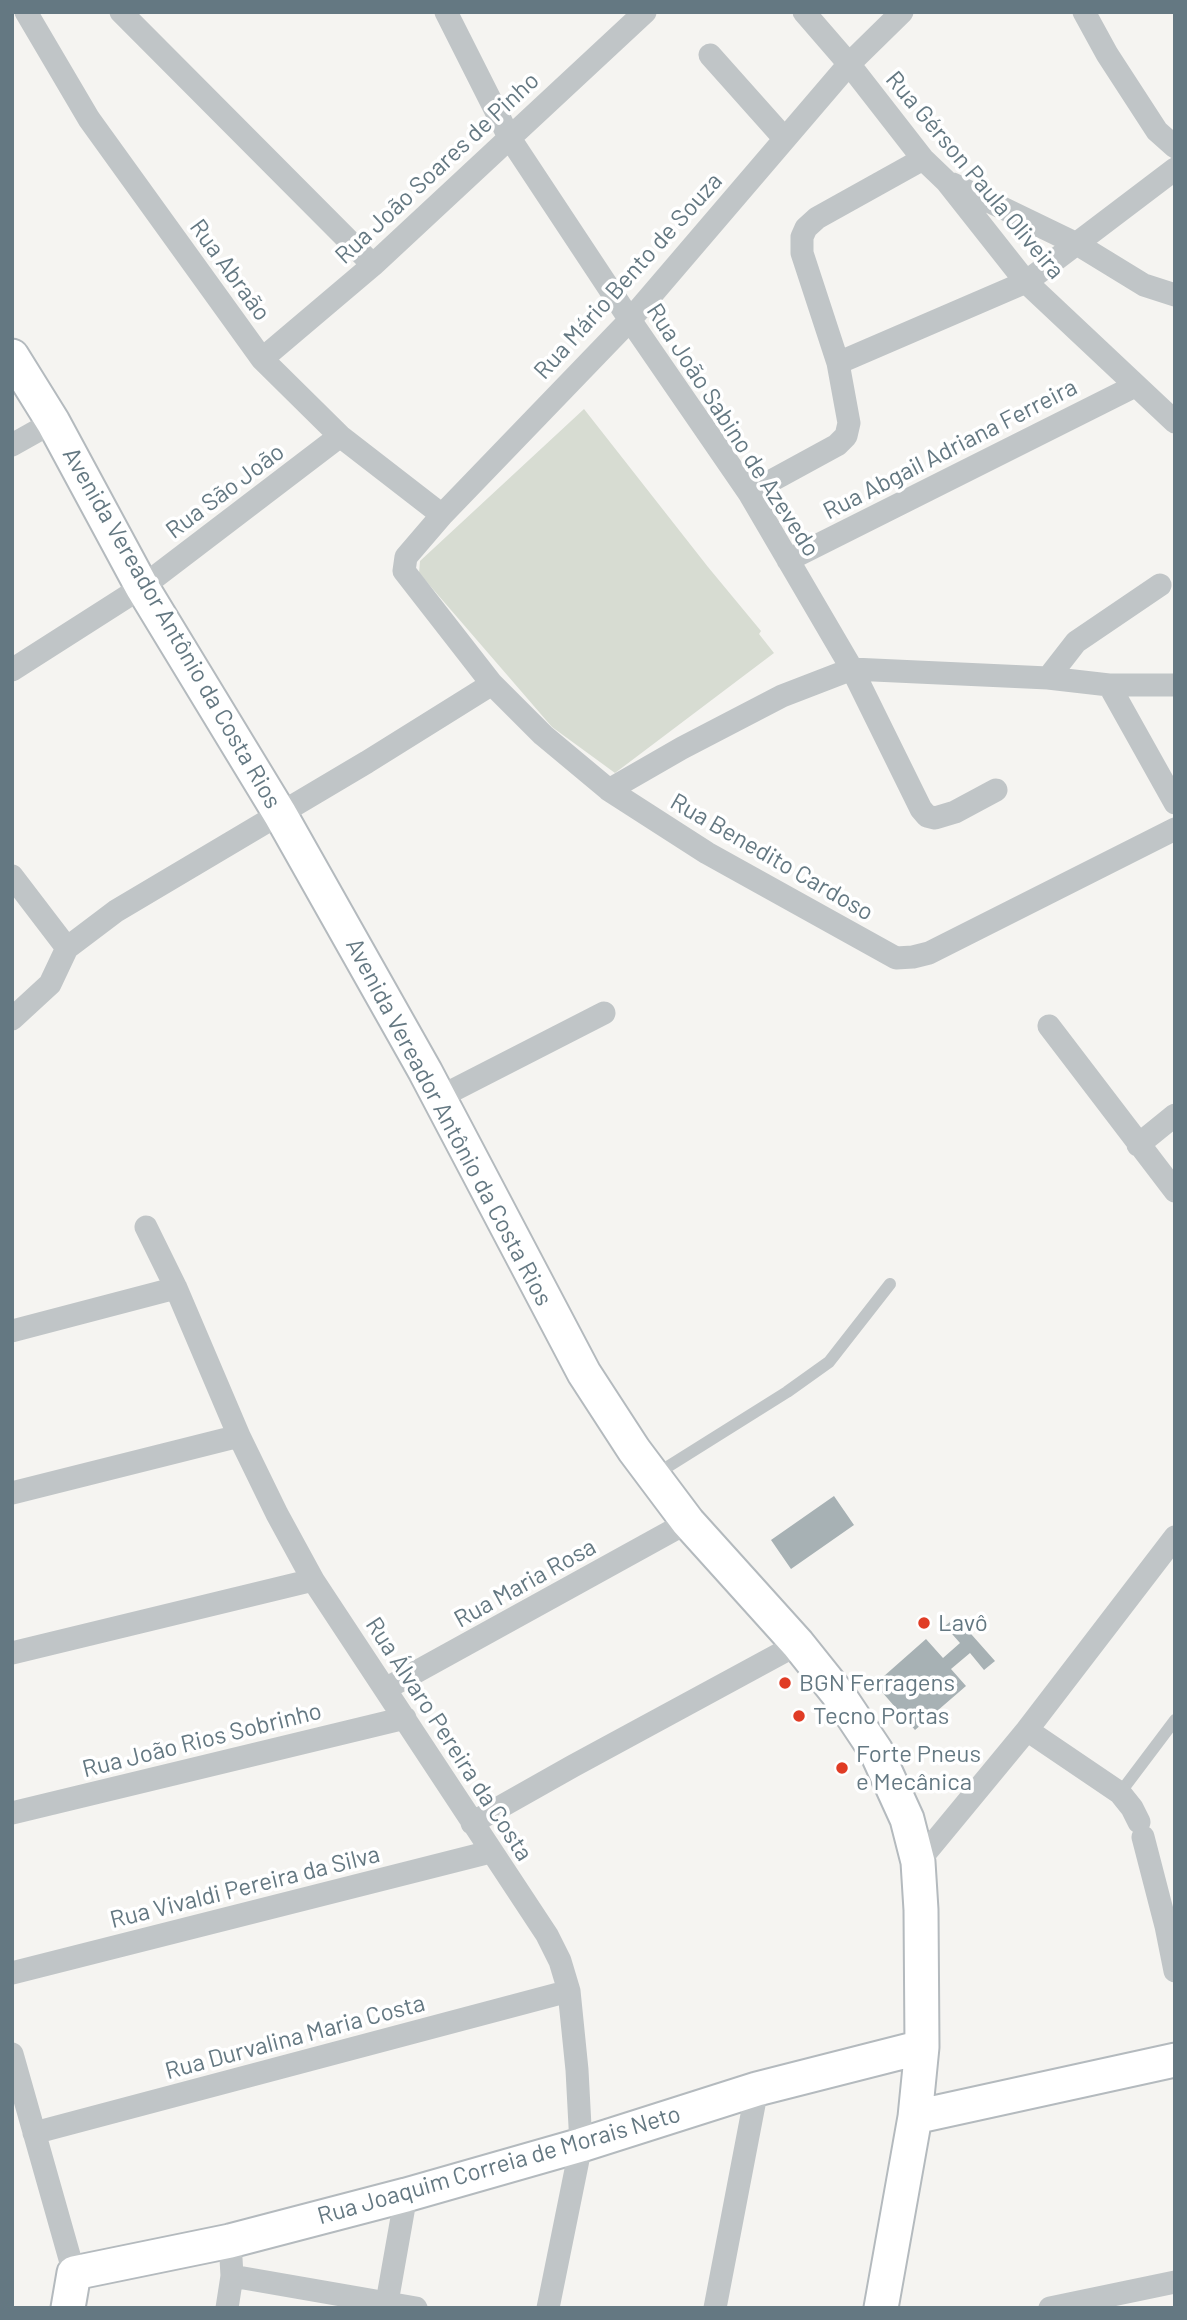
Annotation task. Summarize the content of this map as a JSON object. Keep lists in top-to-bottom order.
{
  "streets": {
    "main road": ["Avenida Vereador Antônio da Costa Rios", "Rua Joaquim Correia de Morais Neto"],
    "street": [
      "Rua João Soares de Pinho",
      "Rua Gérson Paula Oliveira",
      "Rua Abraão",
      "Rua Mário Bento de Souza",
      "Rua João Sabino de Azevedo",
      "Rua Abgail Adriana Ferreira",
      "Rua São João",
      "Rua Benedito Cardoso",
      "Rua Maria Rosa",
      "Rua Álvaro Pereira da Costa",
      "Rua João Rios Sobrinho",
      "Rua Vivaldi Pereira da Silva",
      "Rua Durvalina Maria Costa"
    ]
  },
  "crossings": [
    ["Rua João Soares de Pinho", "Rua Abraão"],
    ["Rua João Soares de Pinho", "Rua João Sabino de Azevedo"],
    ["Rua Gérson Paula Oliveira", "Rua Mário Bento de Souza"],
    ["Rua Gérson Paula Oliveira", "Rua Abgail Adriana Ferreira"],
    ["Rua Abraão", "Rua Mário Bento de Souza"],
    ["Rua Abraão", "Rua São João"],
    ["Rua Mário Bento de Souza", "Rua João Sabino de Azevedo"],
    ["Rua Mário Bento de Souza", "Rua Benedito Cardoso"],
    ["Rua João Sabino de Azevedo", "Rua Abgail Adriana Ferreira"],
    ["Rua São João", "Avenida Vereador Antônio da Costa Rios"],
    ["Avenida Vereador Antônio da Costa Rios", "Rua Maria Rosa"],
    ["Avenida Vereador Antônio da Costa Rios", "Rua Joaquim Correia de Morais Neto"],
    ["Rua Maria Rosa", "Rua Álvaro Pereira da Costa"],
    ["Rua Álvaro Pereira da Costa", "Rua João Rios Sobrinho"],
    ["Rua Álvaro Pereira da Costa", "Rua Vivaldi Pereira da Silva"],
    ["Rua Álvaro Pereira da Costa", "Rua Durvalina Maria Costa"],
    ["Rua Álvaro Pereira da Costa", "Rua Joaquim Correia de Morais Neto"]
  ],
  "places": [
    "Lavô",
    "BGN Ferragens",
    "Tecno Portas",
    "Forte Pneus e Mecânica"
  ]
}
